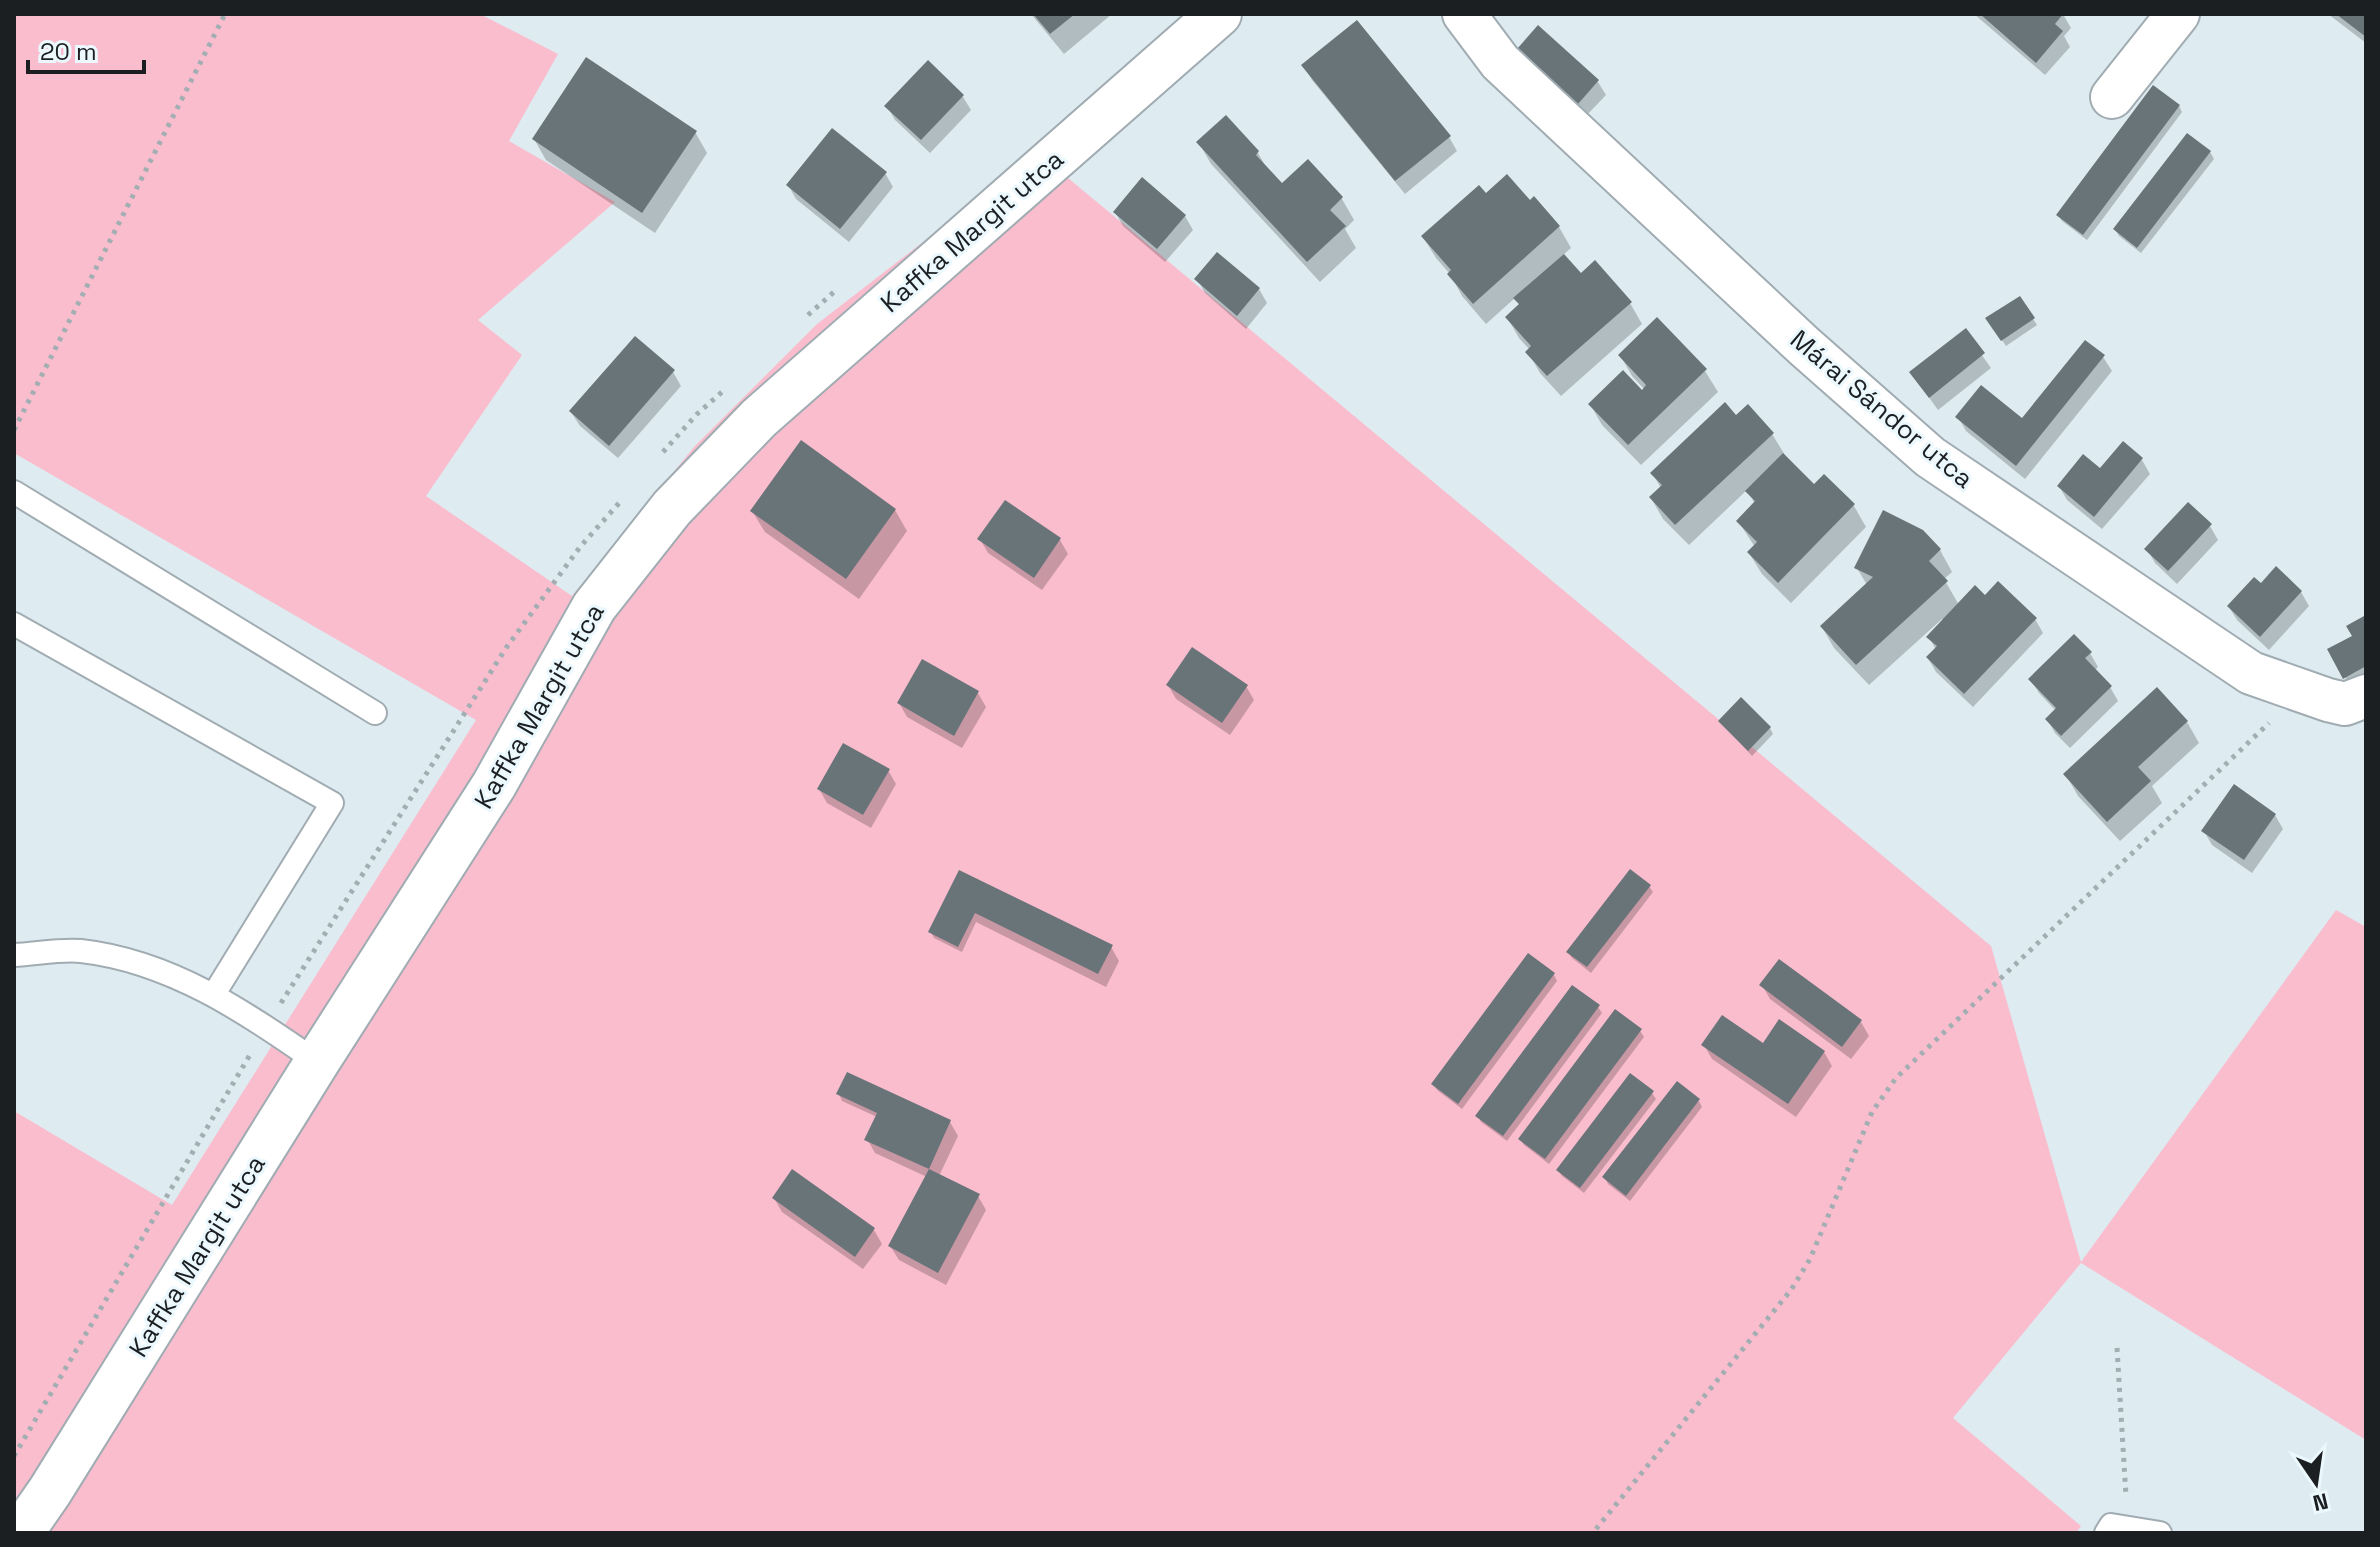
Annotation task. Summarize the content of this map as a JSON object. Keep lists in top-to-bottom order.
{
  "streets": {
    "street": ["Kaffka Margit utca", "Márai Sándor utca"]
  },
  "scale_bar": "20 m",
  "north": "bottom"
}
